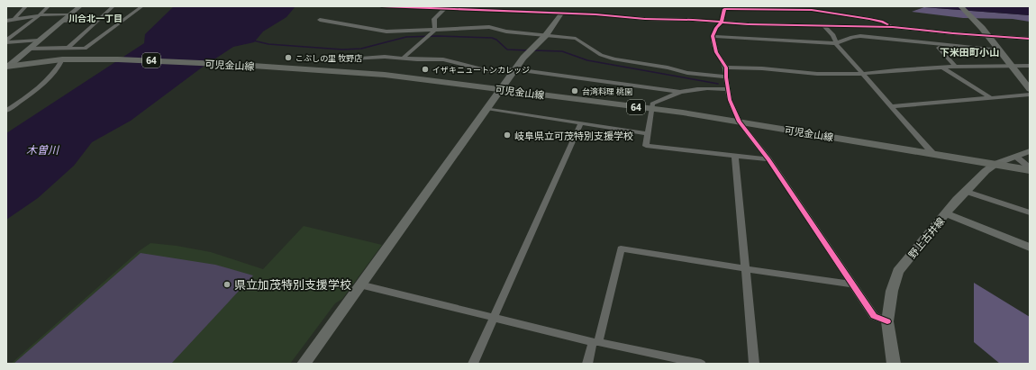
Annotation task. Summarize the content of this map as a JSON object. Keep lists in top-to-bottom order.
{
  "streets": {
    "main road": ["64", "可児金山線"],
    "street": ["野上古井線"]
  },
  "crossings": [
    ["可児金山線", "野上古井線"]
  ],
  "districts": ["川合北一丁目", "下米田町小山"],
  "water": ["木曽川"],
  "places": [
    "こぶしの里 牧野店",
    "イザキニュートンカレッジ",
    "台湾料理 桃園",
    "岐阜県立可茂特別支援学校",
    "県立加茂特別支援学校"
  ]
}
